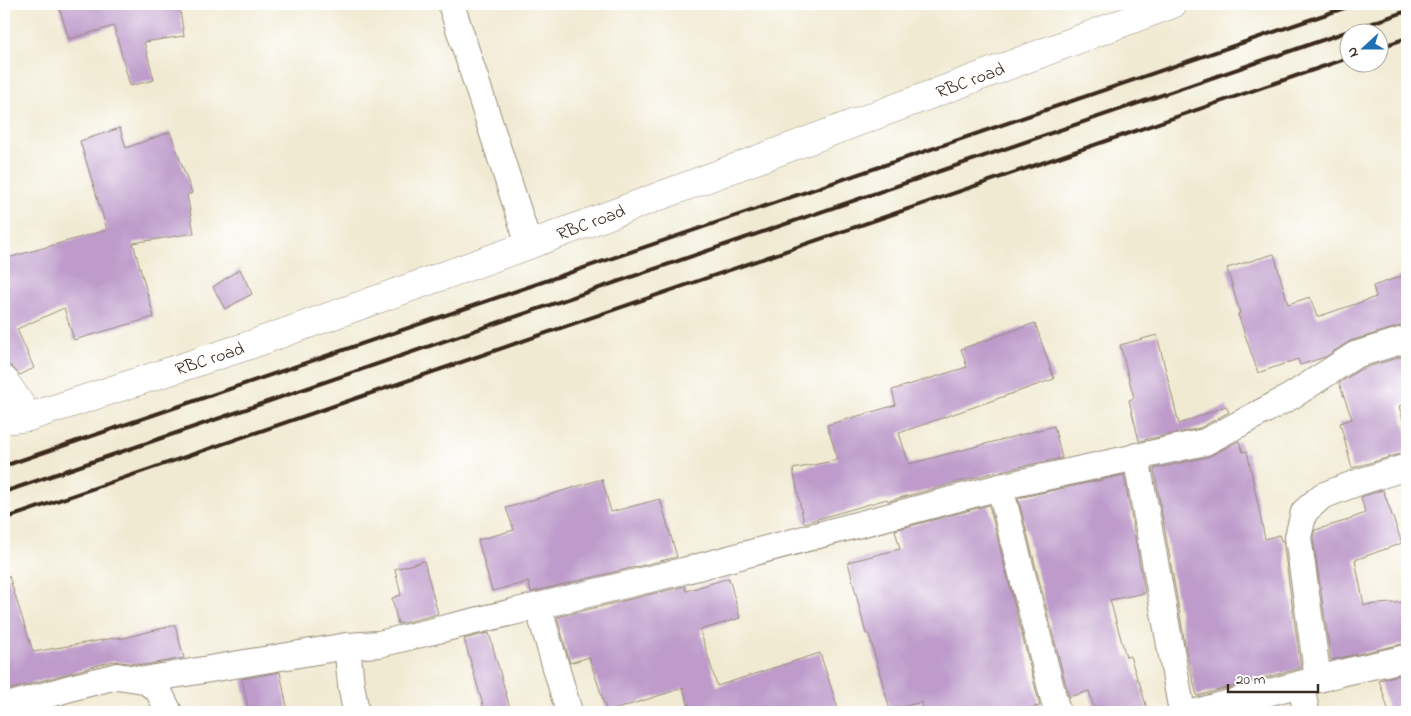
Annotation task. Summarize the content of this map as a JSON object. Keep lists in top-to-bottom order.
{
  "streets": {
    "street": ["RBC road"]
  },
  "scale_bar": "20 m",
  "north": "left"
}
